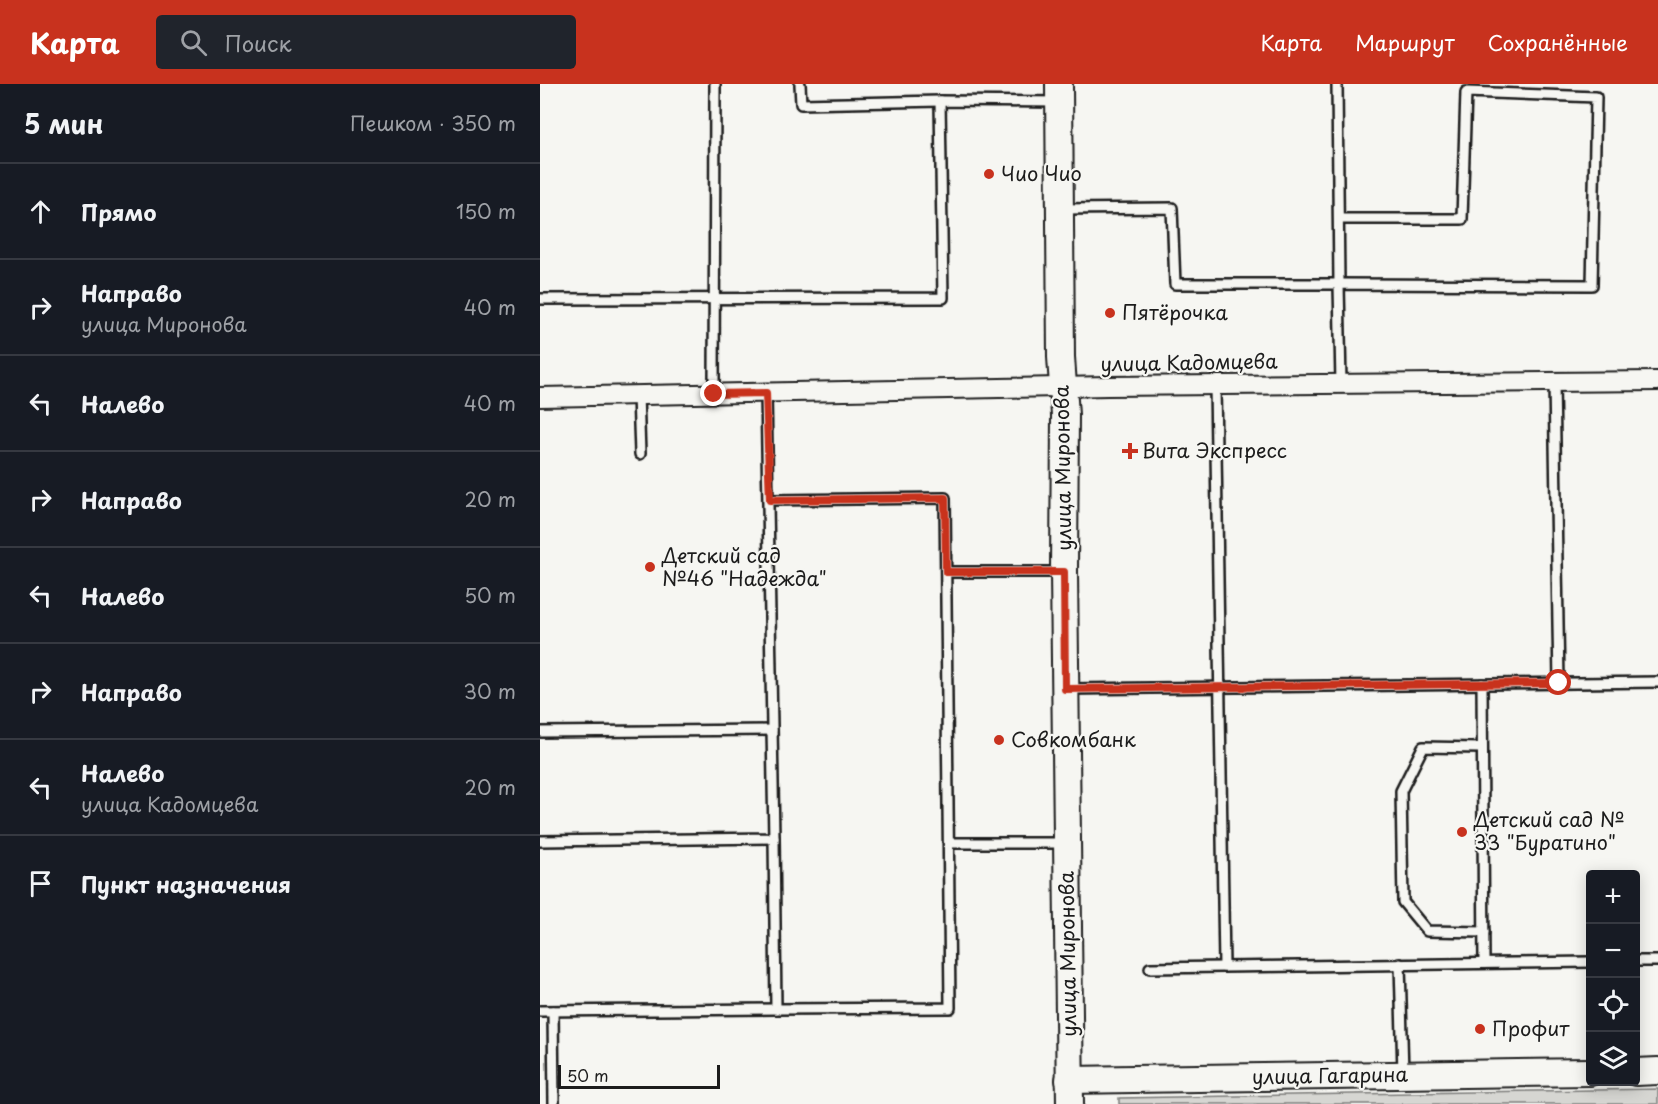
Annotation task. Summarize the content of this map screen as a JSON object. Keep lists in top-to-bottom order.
{
  "streets": {
    "main road": ["улица Миронова", "улица Гагарина"],
    "street": ["улица Кадомцева"]
  },
  "crossings": [
    ["улица Кадомцева", "улица Миронова"],
    ["улица Миронова", "улица Гагарина"]
  ],
  "places": {
    "other": [
      "Чио Чио",
      "Пятёрочка",
      "Детский сад №46 \"Надежда\"",
      "Совкомбанк",
      "Детский сад № 33 \"Буратино\"",
      "Профит"
    ],
    "health": ["Вита Экспресс"]
  },
  "scale_bar": "50 m",
  "page": {
    "header": "Карта",
    "search": "Поиск",
    "nav": ["Карта", "Маршрут", "Сохранённые"],
    "heading": ["5 мин", "Пешком · 350 m"],
    "list": [
      ["Прямо", "150 m"],
      ["Направо", "улица Миронова", "40 m"],
      ["Налево", "40 m"],
      ["Направо", "20 m"],
      ["Налево", "50 m"],
      ["Направо", "30 m"],
      ["Налево", "улица Кадомцева", "20 m"],
      "Пункт назначения"
    ],
    "map_buttons": ["+", "−"],
    "scale": "50 m"
  }
}
